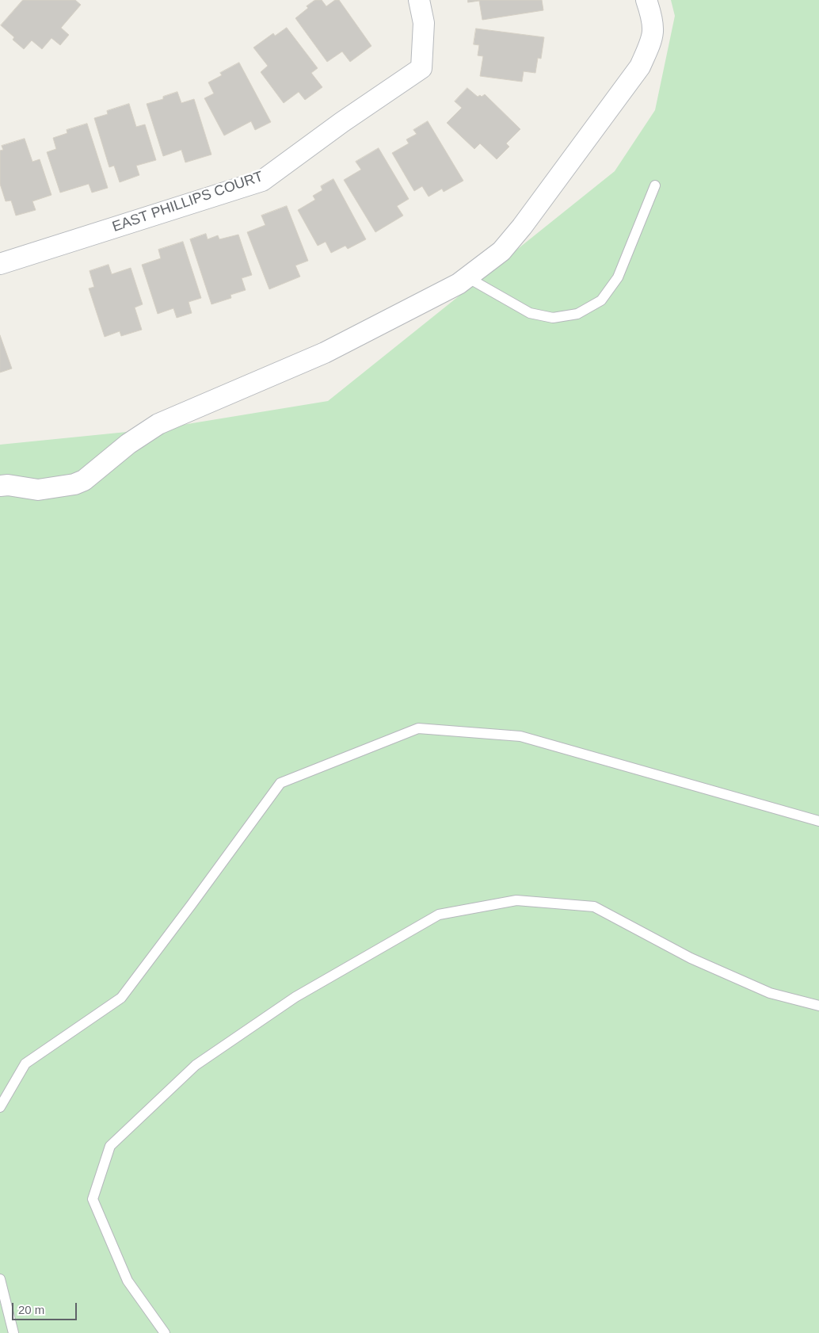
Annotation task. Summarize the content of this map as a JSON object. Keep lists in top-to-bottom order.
{
  "streets": {
    "street": ["EAST PHILLIPS COURT"]
  },
  "scale_bar": "20 m"
}
